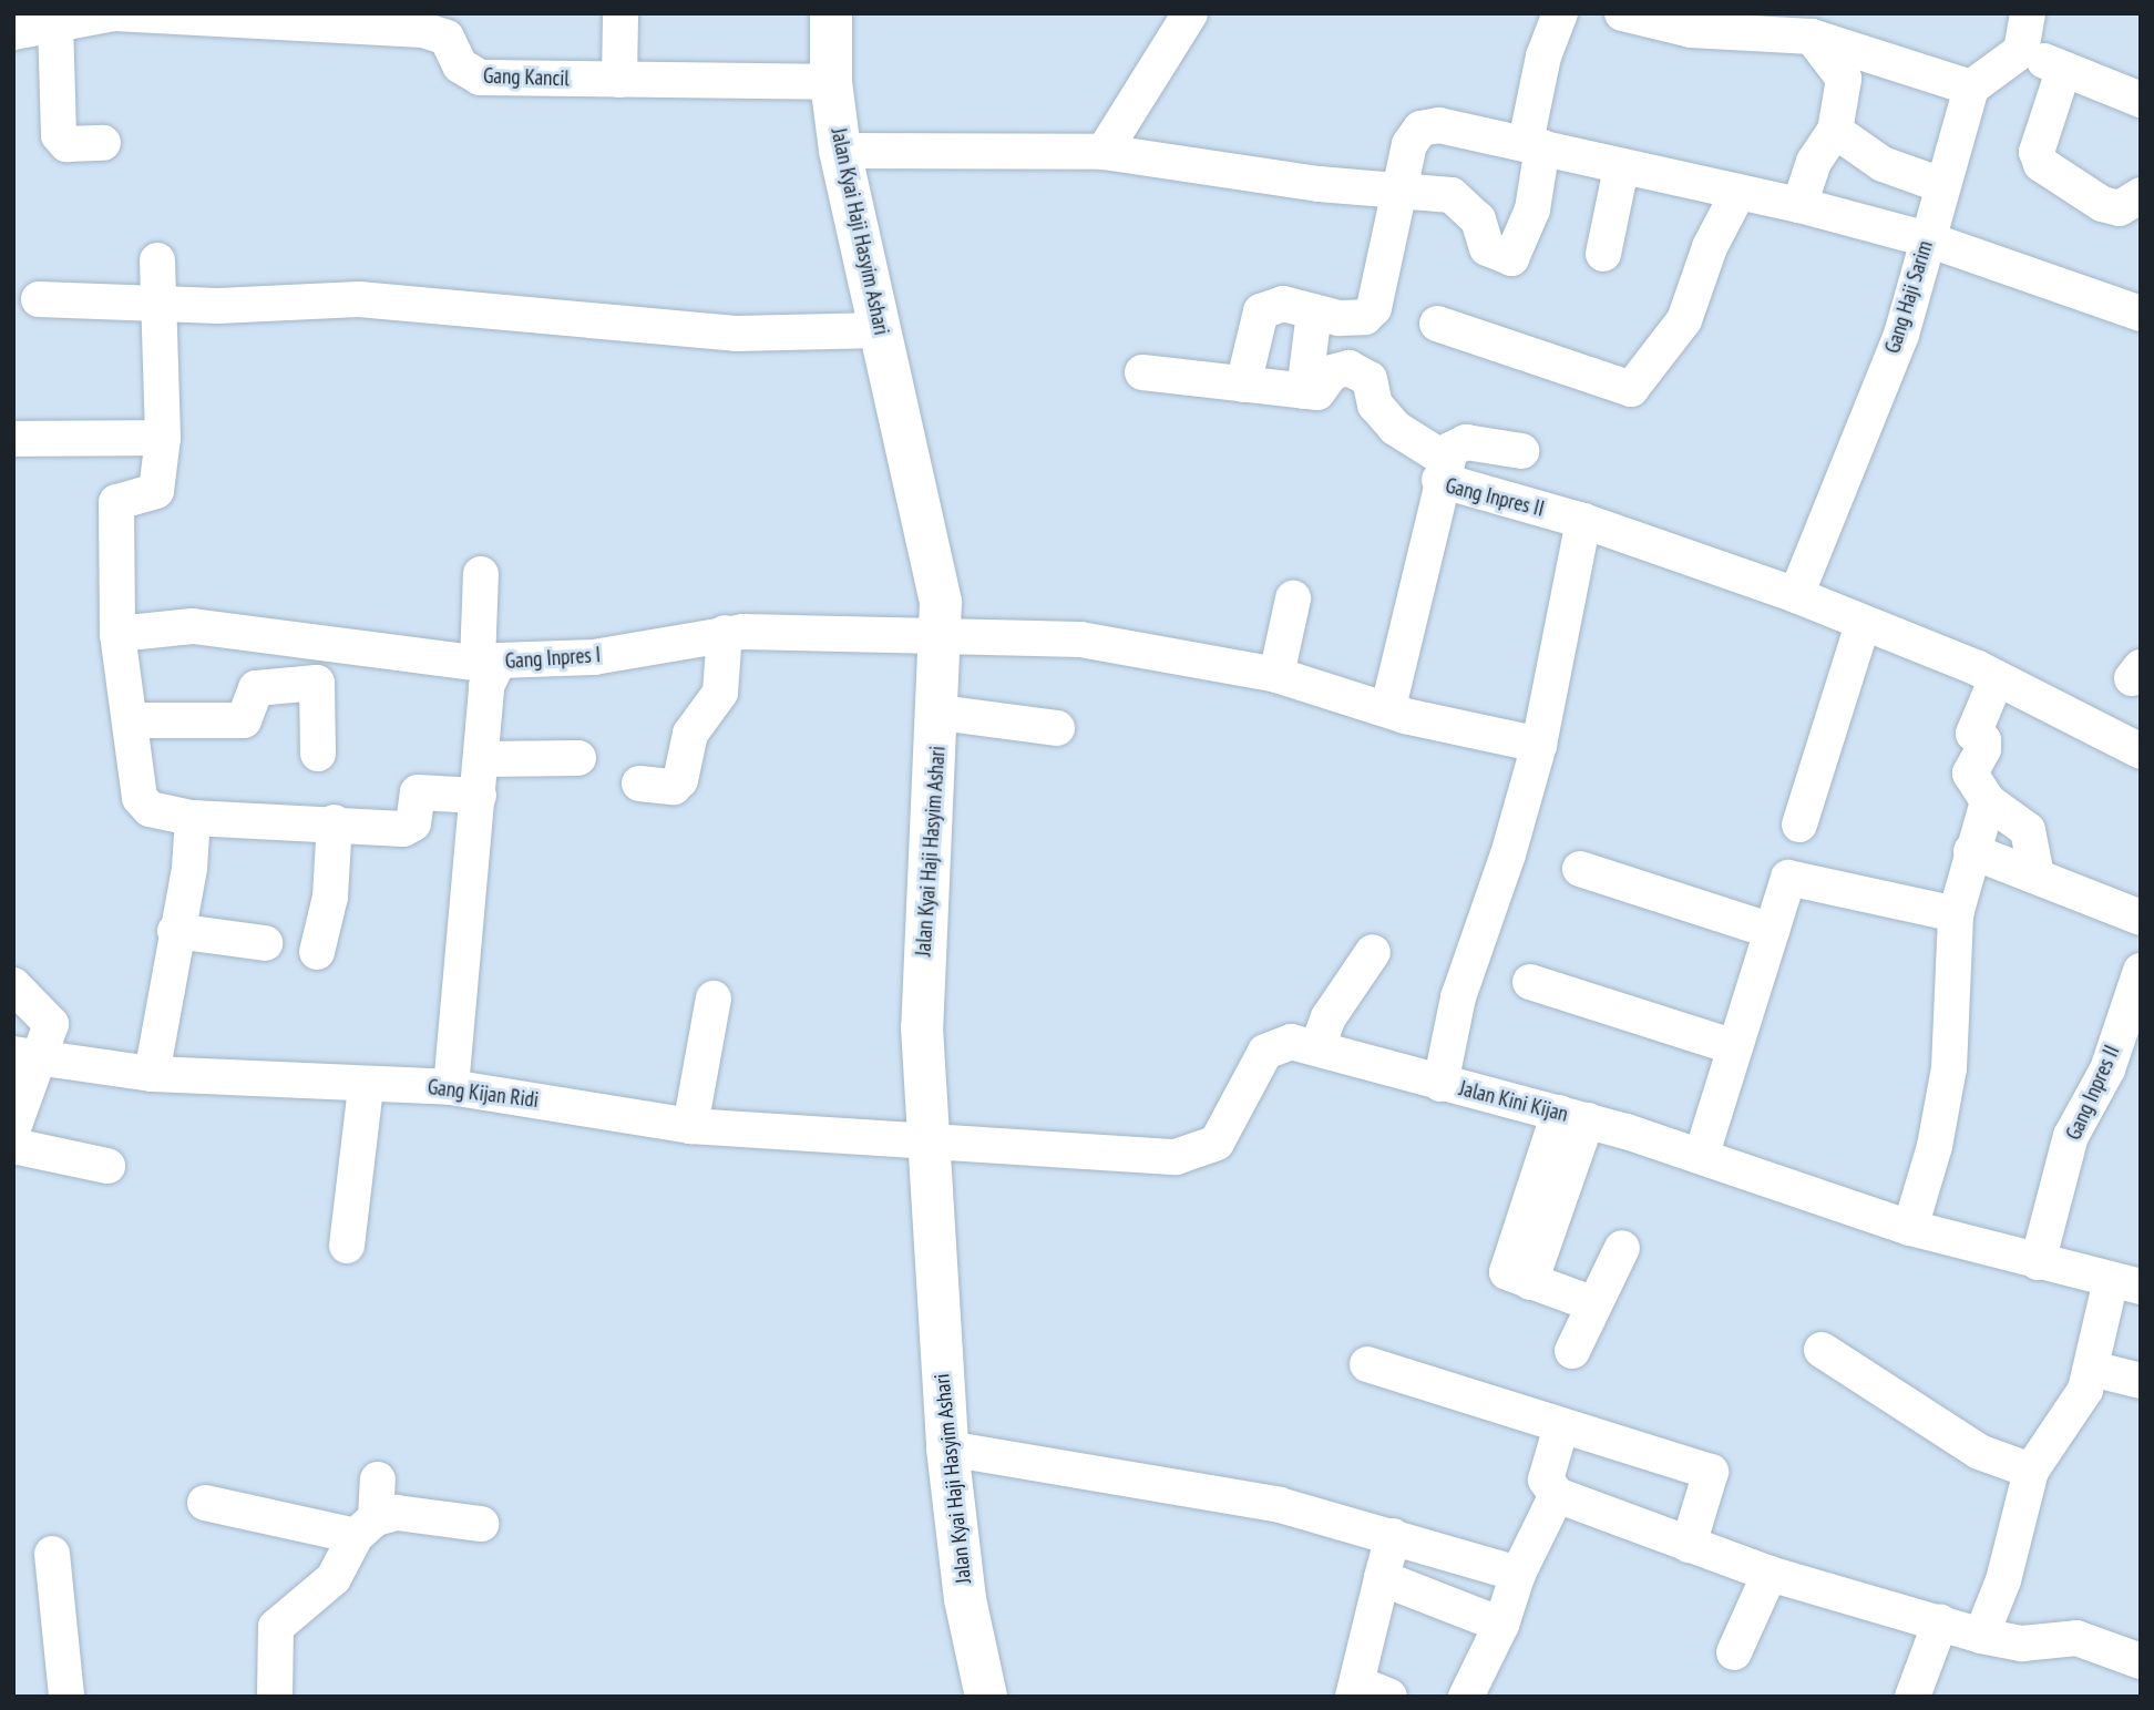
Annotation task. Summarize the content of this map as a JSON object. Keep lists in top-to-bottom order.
{
  "streets": {
    "main road": ["Jalan Kyai Haji Hasyim Ashari"],
    "street": [
      "Gang Kancil",
      "Gang Haji Sarim",
      "Gang Inpres II",
      "Gang Inpres I",
      "Gang Kijan Ridi",
      "Jalan Kini Kijan"
    ]
  },
  "crossings": [
    ["Gang Kancil", "Jalan Kyai Haji Hasyim Ashari"],
    ["Jalan Kyai Haji Hasyim Ashari", "Gang Inpres I"],
    ["Jalan Kyai Haji Hasyim Ashari", "Gang Kijan Ridi"],
    ["Jalan Kyai Haji Hasyim Ashari", "Jalan Kini Kijan"],
    ["Gang Haji Sarim", "Gang Inpres II"],
    ["Gang Inpres II", "Jalan Kini Kijan"],
    ["Gang Inpres I", "Gang Kijan Ridi"],
    ["Gang Kijan Ridi", "Jalan Kini Kijan"]
  ]
}
